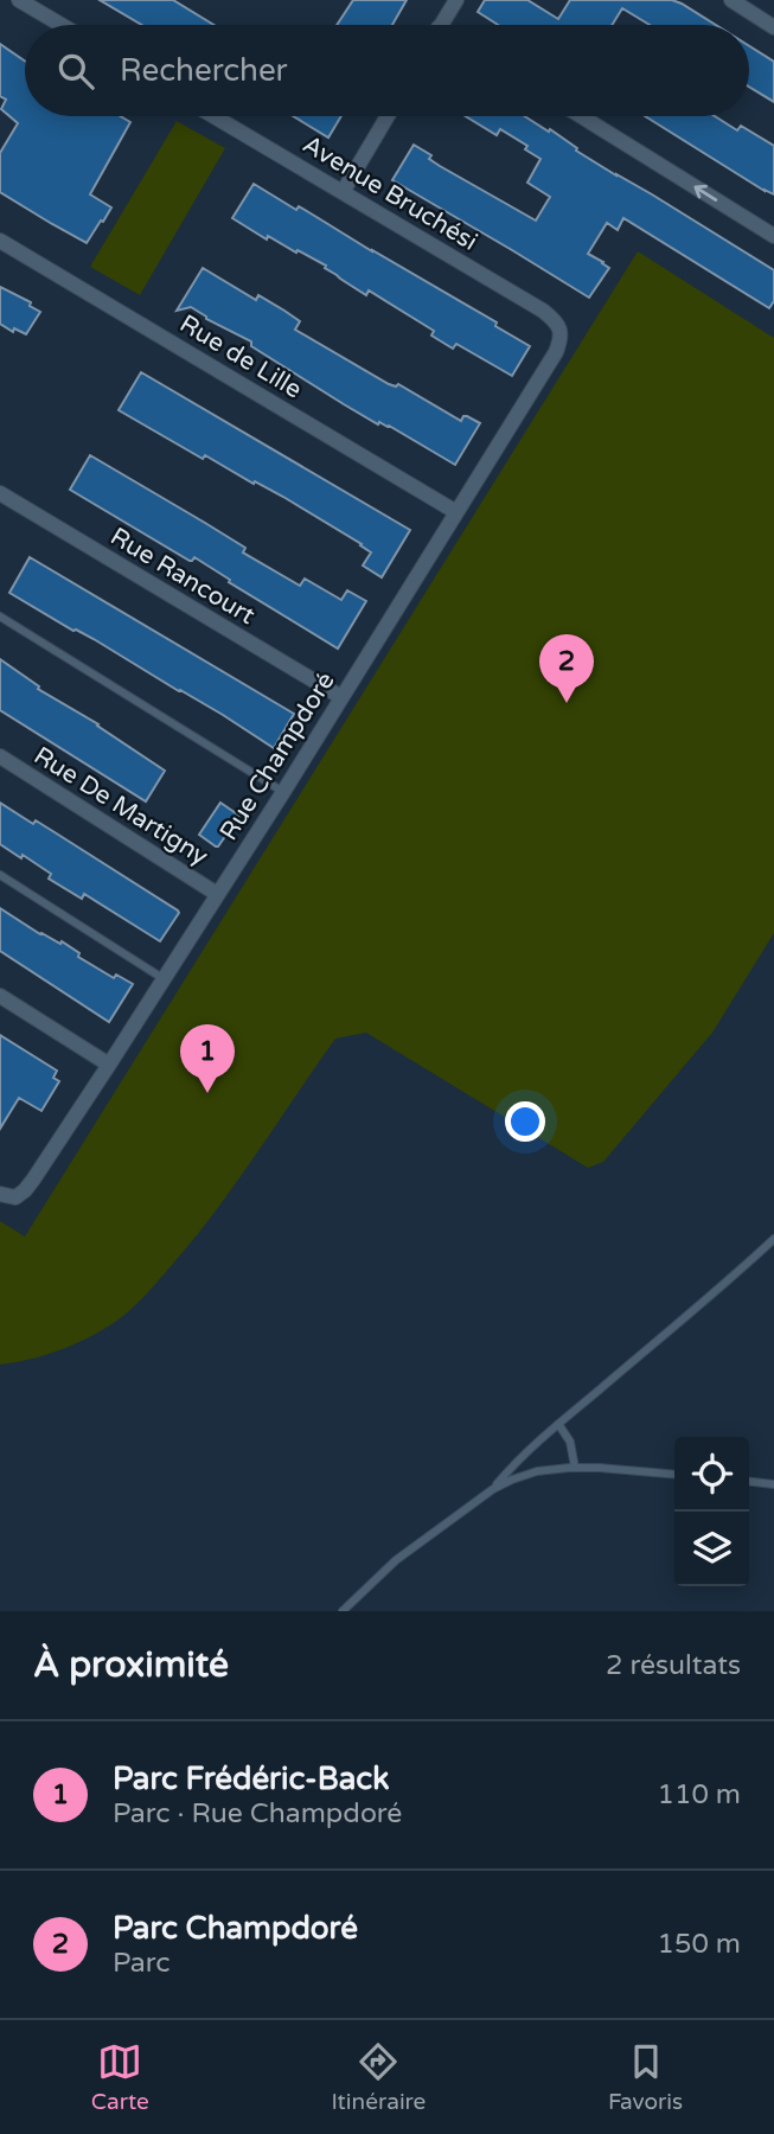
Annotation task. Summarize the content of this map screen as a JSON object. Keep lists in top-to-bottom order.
{
  "streets": {
    "street": [
      "Avenue Bruchési",
      "Rue de Lille",
      "Rue Rancourt",
      "Rue Champdoré",
      "Rue De Martigny"
    ]
  },
  "crossings": [
    ["Avenue Bruchési", "Rue Champdoré"],
    ["Rue de Lille", "Rue Champdoré"],
    ["Rue Rancourt", "Rue Champdoré"],
    ["Rue Champdoré", "Rue De Martigny"]
  ],
  "page": {
    "search": "Rechercher",
    "pins": ["2", "1"],
    "heading": ["À proximité", "2 résultats"],
    "list": [
      {
        "mark": "1",
        "name": "Parc Frédéric-Back",
        "note": "Parc · Rue Champdoré",
        "value": "110 m"
      },
      {
        "mark": "2",
        "name": "Parc Champdoré",
        "note": "Parc",
        "value": "150 m"
      }
    ],
    "nav": ["Carte", "Itinéraire", "Favoris"]
  }
}
